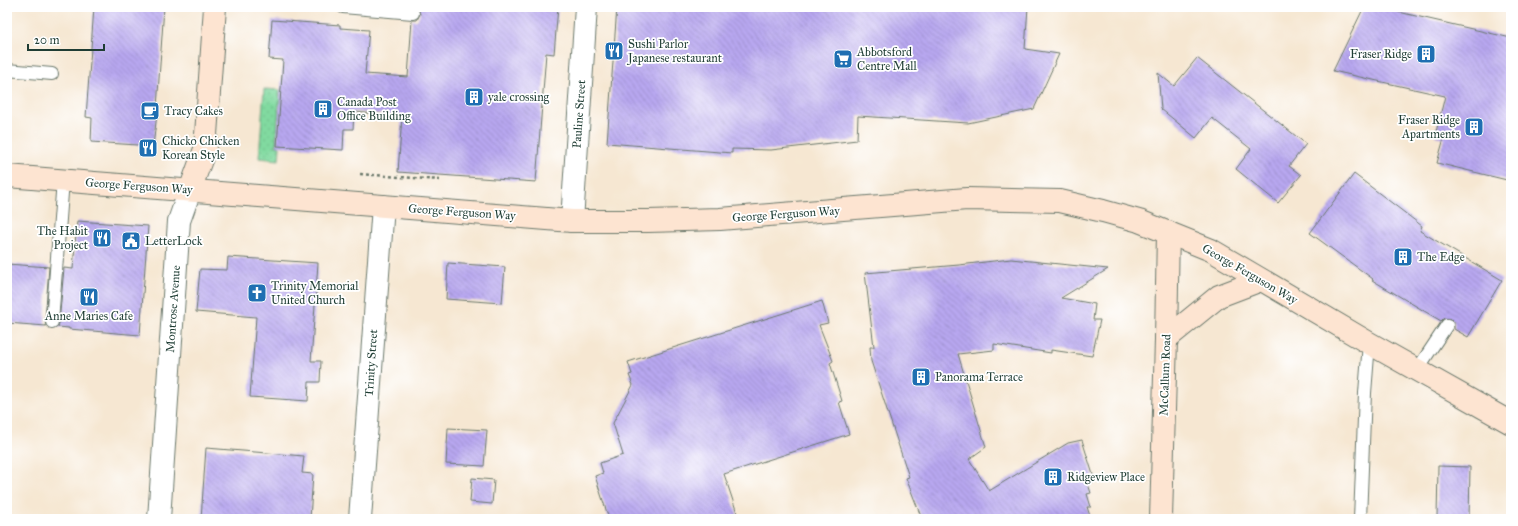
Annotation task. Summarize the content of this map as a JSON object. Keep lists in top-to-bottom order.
{
  "streets": {
    "main road": ["George Ferguson Way", "Montrose Avenue", "McCallum Road"],
    "street": ["Pauline Street", "Trinity Street"]
  },
  "crossings": [
    ["Pauline Street", "George Ferguson Way"],
    ["George Ferguson Way", "Montrose Avenue"],
    ["George Ferguson Way", "Trinity Street"],
    ["George Ferguson Way", "McCallum Road"]
  ],
  "places": {
    "restaurant": [
      "Sushi Parlor Japanese restaurant",
      "Chicko Chicken Korean Style",
      "The Habit Project",
      "Anne Maries Cafe"
    ],
    "building": [
      "Fraser Ridge",
      "yale crossing",
      "Canada Post Office Building",
      "Fraser Ridge Apartments",
      "The Edge",
      "Panorama Terrace",
      "Ridgeview Place"
    ],
    "supermarket": ["Abbotsford Centre Mall"],
    "cafe": ["Tracy Cakes"],
    "public building": ["LetterLock"],
    "church": ["Trinity Memorial United Church"]
  },
  "scale_bar": "20 m"
}
